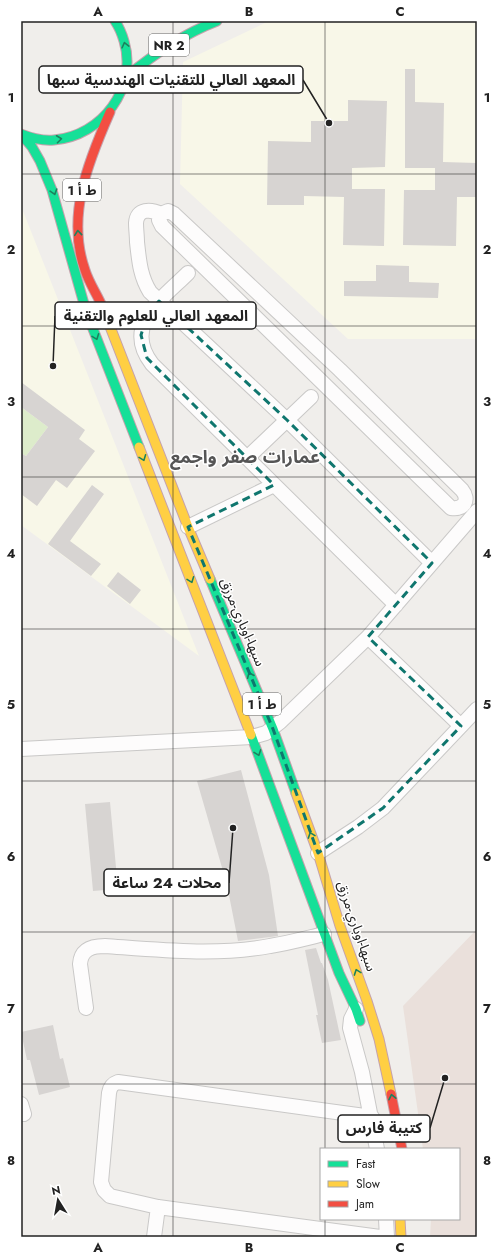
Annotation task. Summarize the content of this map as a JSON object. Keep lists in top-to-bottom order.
{
  "streets": {
    "highway": ["NR 2", "ط أ 1", "سبها-اوباري-مرزق"]
  },
  "districts": ["عمارات صفر واجمع"],
  "places": [
    "المعهد العالي للتقنيات الهندسية سبها",
    "المعهد العالي للعلوم والتقنية",
    "محلات 24 ساعة",
    "كتيبة فارس"
  ],
  "legend": ["Fast", "Slow", "Jam"],
  "north": "top",
  "grid": {
    "columns": ["A", "B", "C"],
    "rows": [
      "1",
      "2",
      "3",
      "4",
      "5",
      "6",
      "7",
      "8"
    ]
  }
}
